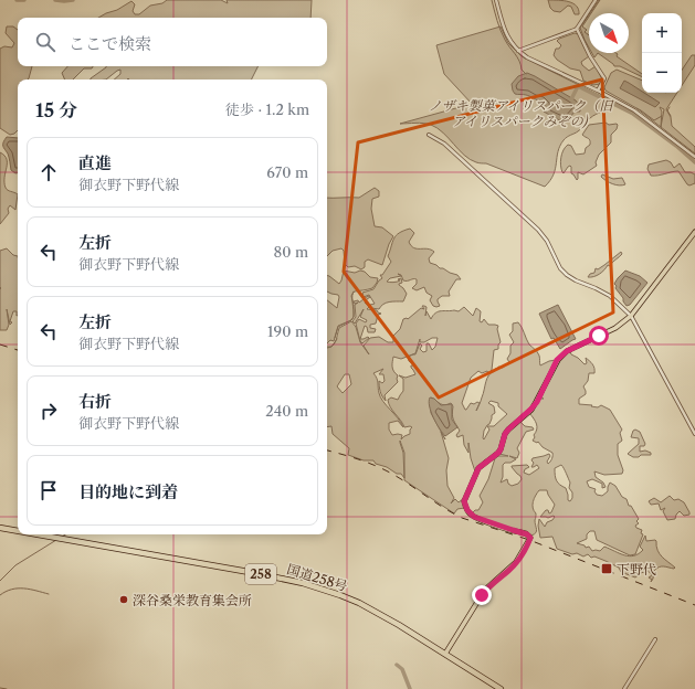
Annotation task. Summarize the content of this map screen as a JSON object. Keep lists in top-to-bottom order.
{
  "streets": {
    "highway": ["258", "国道258号"]
  },
  "parks": ["ノザキ製菓アイリスパーク（旧 アイリスパークみぞの)"],
  "places": {
    "transit": ["下野代"],
    "other": ["深谷桑栄教育集会所"]
  },
  "north": "bottom right",
  "page": {
    "map_buttons": ["+", "−"],
    "search": "ここで検索",
    "heading": ["15 分", "徒歩 · 1.2 km"],
    "list": [
      ["直進", "御衣野下野代線", "670 m"],
      ["左折", "御衣野下野代線", "80 m"],
      ["左折", "御衣野下野代線", "190 m"],
      ["右折", "御衣野下野代線", "240 m"],
      "目的地に到着"
    ]
  }
}
